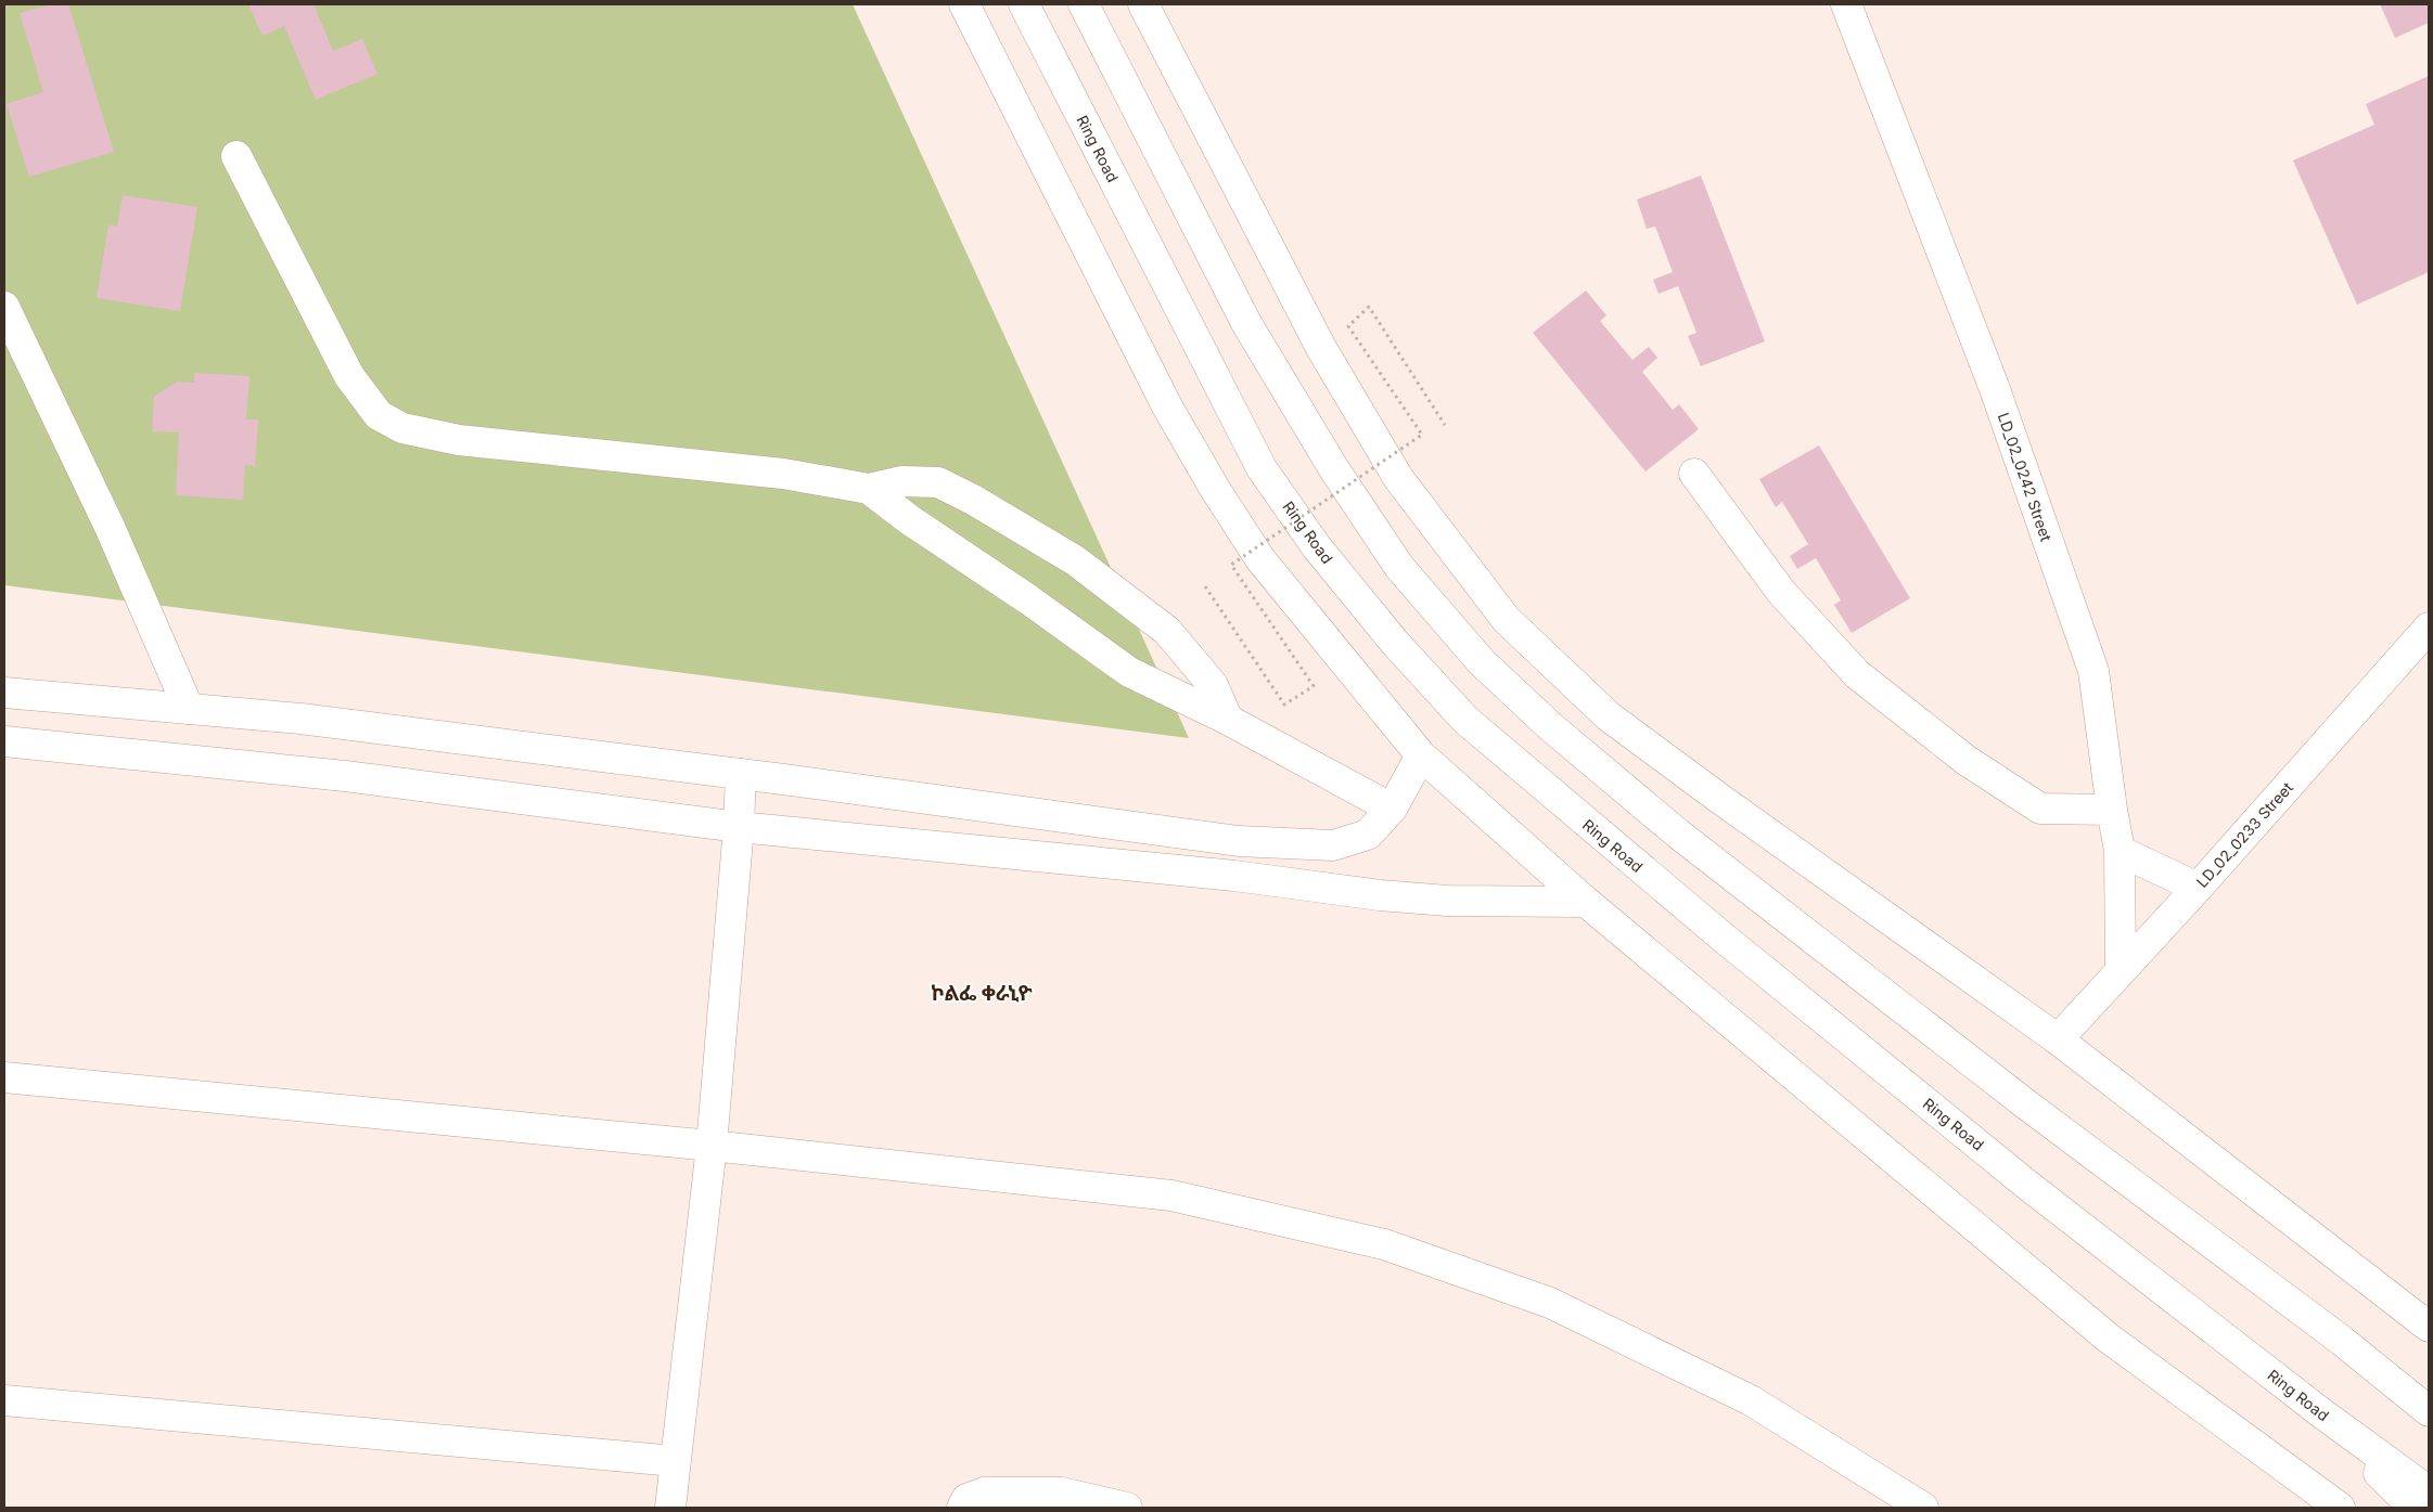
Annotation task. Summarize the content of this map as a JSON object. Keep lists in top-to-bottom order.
{
  "streets": {
    "main road": ["Ring Road", "LD_02_0242 Street", "LD_02_0233 Street"]
  },
  "crossings": [
    ["LD_02_0242 Street", "LD_02_0233 Street"]
  ],
  "districts": ["ኮልፌ ቀራኒዮ"]
}
